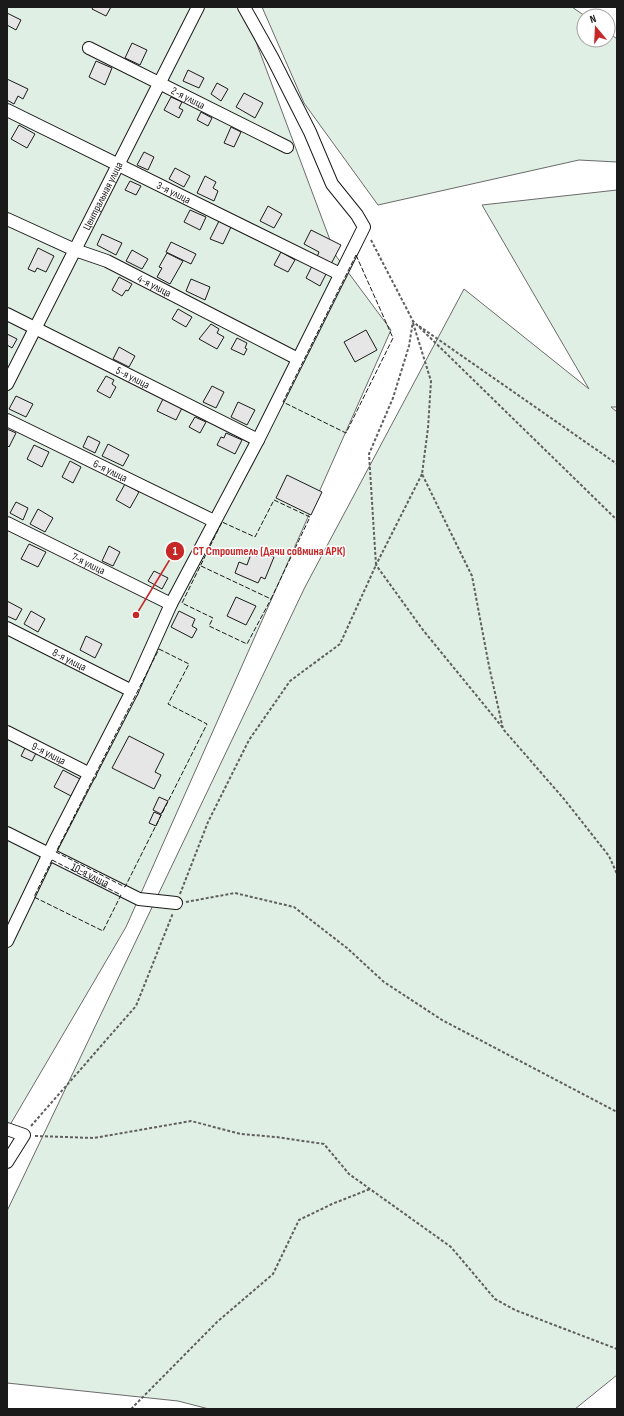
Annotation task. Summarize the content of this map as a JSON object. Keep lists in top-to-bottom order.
{
  "streets": {
    "street": [
      "2-я улица",
      "3-я улица",
      "Центральная улица",
      "4-я улица",
      "5-я улица",
      "6-я улица",
      "7-я улица",
      "8-я улица",
      "9-я улица",
      "10-я улица"
    ]
  },
  "crossings": [
    ["2-я улица", "Центральная улица"],
    ["3-я улица", "Центральная улица"],
    ["Центральная улица", "4-я улица"],
    ["Центральная улица", "5-я улица"]
  ],
  "places": ["СТ Строитель (Дачи совмина АРК)"],
  "north": "top"
}
